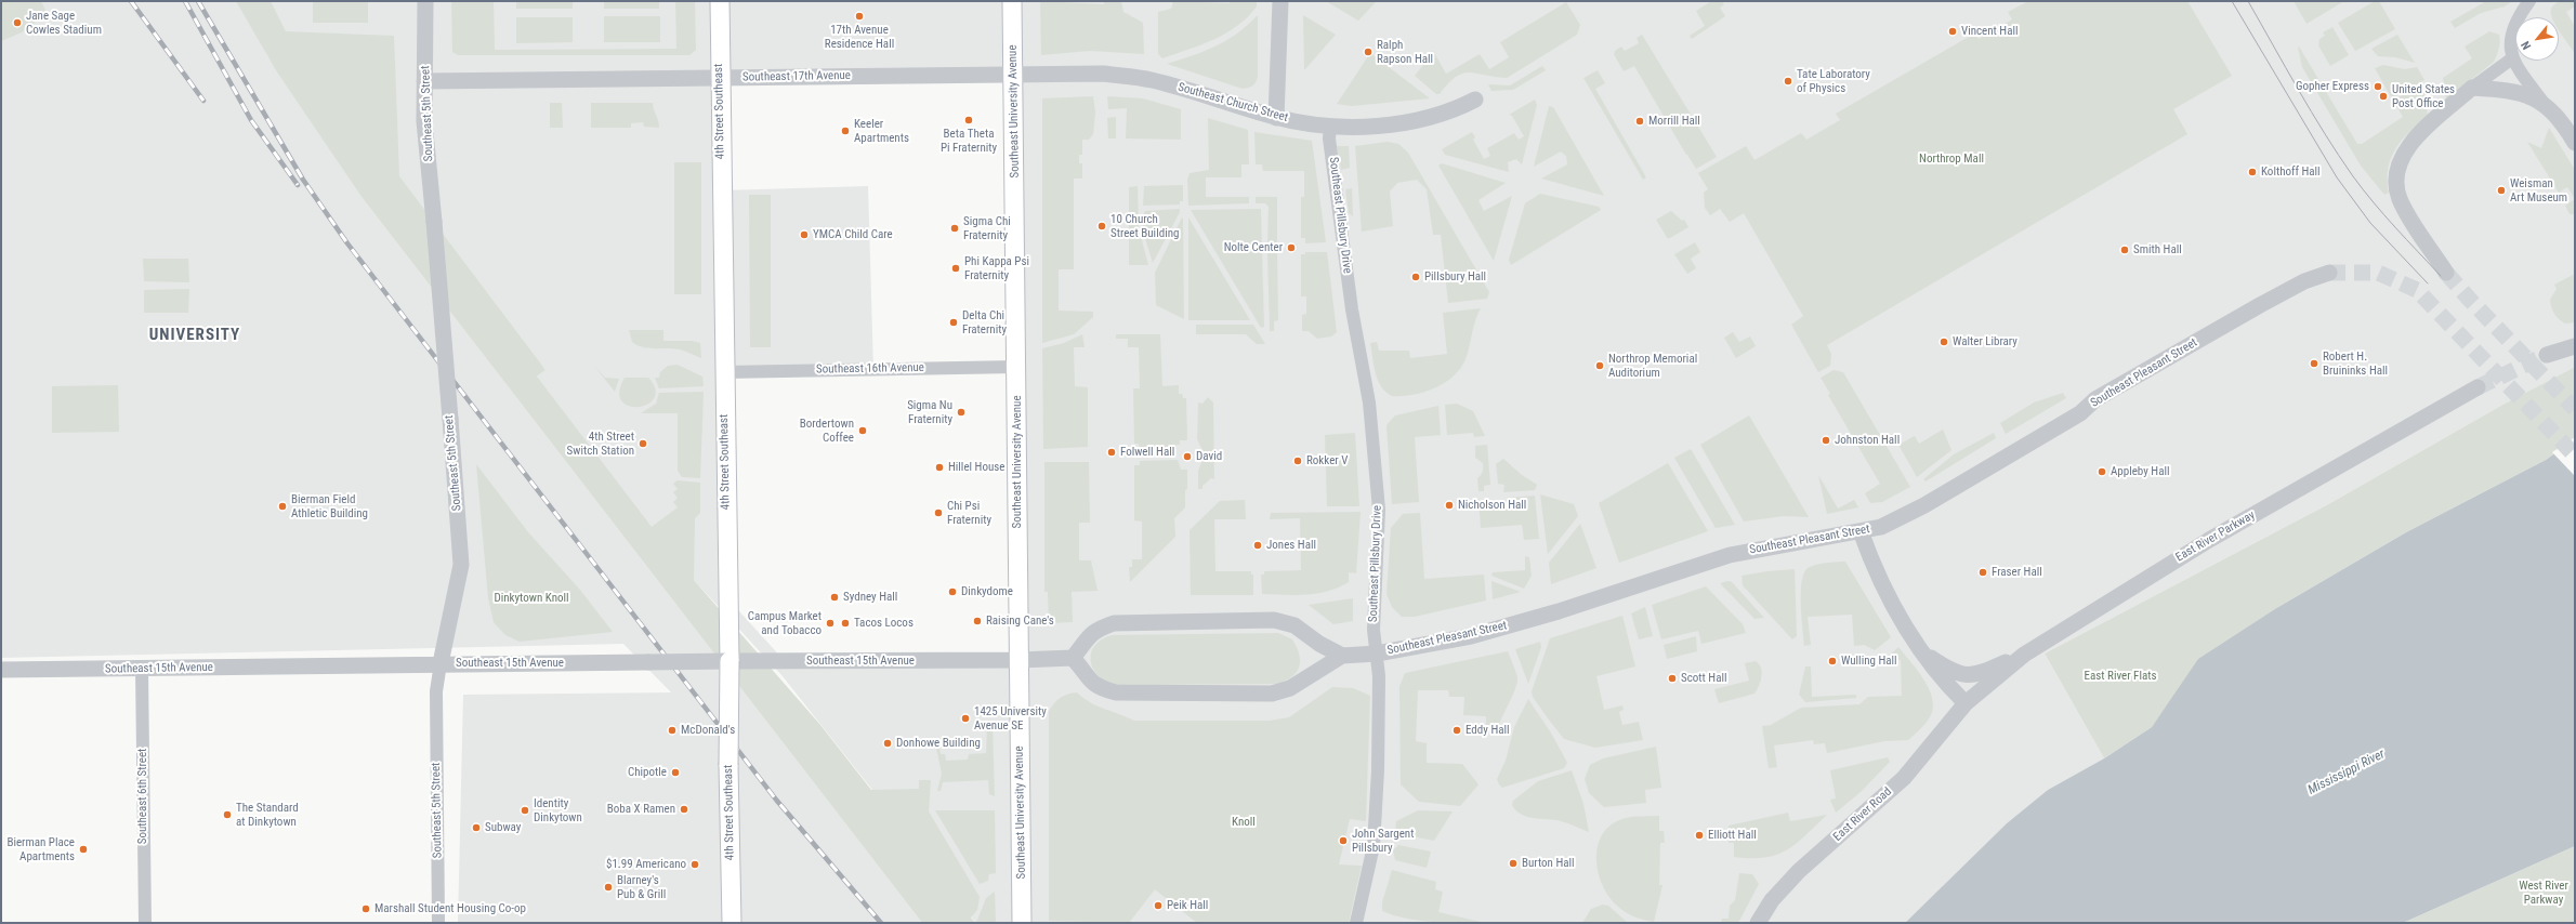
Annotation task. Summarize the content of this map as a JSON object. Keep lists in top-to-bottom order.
{
  "streets": {
    "main road": ["4th Street Southeast", "Southeast University Avenue"],
    "street": [
      "Southeast 17th Avenue",
      "Southeast Church Street",
      "Southeast 5th Street",
      "Southeast Pillsbury Drive",
      "Southeast 16th Avenue",
      "Southeast Pleasant Street",
      "East River Parkway",
      "Southeast 15th Avenue",
      "Southeast 6th Street",
      "East River Road"
    ]
  },
  "crossings": [
    ["Southeast 17th Avenue", "Southeast Church Street"],
    ["Southeast 17th Avenue", "4th Street Southeast"],
    ["Southeast 17th Avenue", "Southeast University Avenue"],
    ["Southeast 17th Avenue", "Southeast 5th Street"],
    ["Southeast Church Street", "Southeast University Avenue"],
    ["Southeast Church Street", "Southeast Pillsbury Drive"],
    ["4th Street Southeast", "Southeast 16th Avenue"],
    ["4th Street Southeast", "Southeast 15th Avenue"],
    ["Southeast University Avenue", "Southeast 16th Avenue"],
    ["Southeast University Avenue", "Southeast 15th Avenue"],
    ["Southeast 5th Street", "Southeast 15th Avenue"],
    ["Southeast Pillsbury Drive", "Southeast Pleasant Street"],
    ["East River Parkway", "East River Road"],
    ["Southeast 15th Avenue", "Southeast 6th Street"]
  ],
  "districts": ["UNIVERSITY"],
  "water": ["Mississippi River"],
  "parks": [
    "Northrop Mall",
    "Dinkytown Knoll",
    "East River Flats",
    "Knoll",
    "West River Parkway"
  ],
  "places": [
    "17th Avenue Residence Hall",
    "Jane Sage Cowles Stadium",
    "Vincent Hall",
    "Ralph Rapson Hall",
    "Tate Laboratory of Physics",
    "Gopher Express",
    "United States Post Office",
    "Beta Theta Pi Fraternity",
    "Morrill Hall",
    "Keeler Apartments",
    "Kolthoff Hall",
    "Weisman Art Museum",
    "10 Church Street Building",
    "Sigma Chi Fraternity",
    "YMCA Child Care",
    "Nolte Center",
    "Smith Hall",
    "Phi Kappa Psi Fraternity",
    "Pillsbury Hall",
    "Delta Chi Fraternity",
    "Walter Library",
    "Robert H. Bruininks Hall",
    "Northrop Memorial Auditorium",
    "Sigma Nu Fraternity",
    "Bordertown Coffee",
    "Johnston Hall",
    "4th Street Switch Station",
    "Folwell Hall",
    "David",
    "Rokker V",
    "Hillel House",
    "Appleby Hall",
    "Nicholson Hall",
    "Bierman Field Athletic Building",
    "Chi Psi Fraternity",
    "Jones Hall",
    "Fraser Hall",
    "Dinkydome",
    "Sydney Hall",
    "Raising Cane's",
    "Campus Market and Tobacco",
    "Tacos Locos",
    "Wulling Hall",
    "Scott Hall",
    "1425 University Avenue SE",
    "McDonald's",
    "Eddy Hall",
    "Donhowe Building",
    "Chipotle",
    "Boba X Ramen",
    "Identity Dinkytown",
    "The Standard at Dinkytown",
    "Subway",
    "Elliott Hall",
    "John Sargent Pillsbury",
    "Bierman Place Apartments",
    "Burton Hall",
    "$1.99 Americano",
    "Blarney's Pub & Grill",
    "Peik Hall",
    "Marshall Student Housing Co-op"
  ],
  "north": "bottom left"
}
